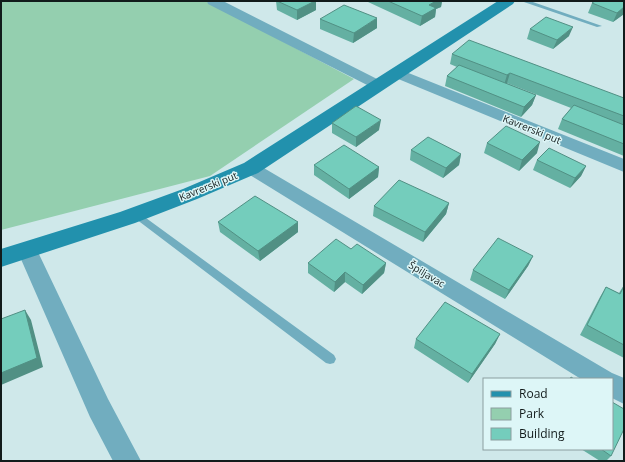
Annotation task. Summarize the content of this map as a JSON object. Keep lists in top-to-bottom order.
{
  "streets": {
    "main road": ["Kavrerski put"],
    "street": ["Špiljavac"]
  },
  "crossings": [
    ["Kavrerski put", "Špiljavac"]
  ],
  "legend": ["Road", "Park", "Building"]
}
